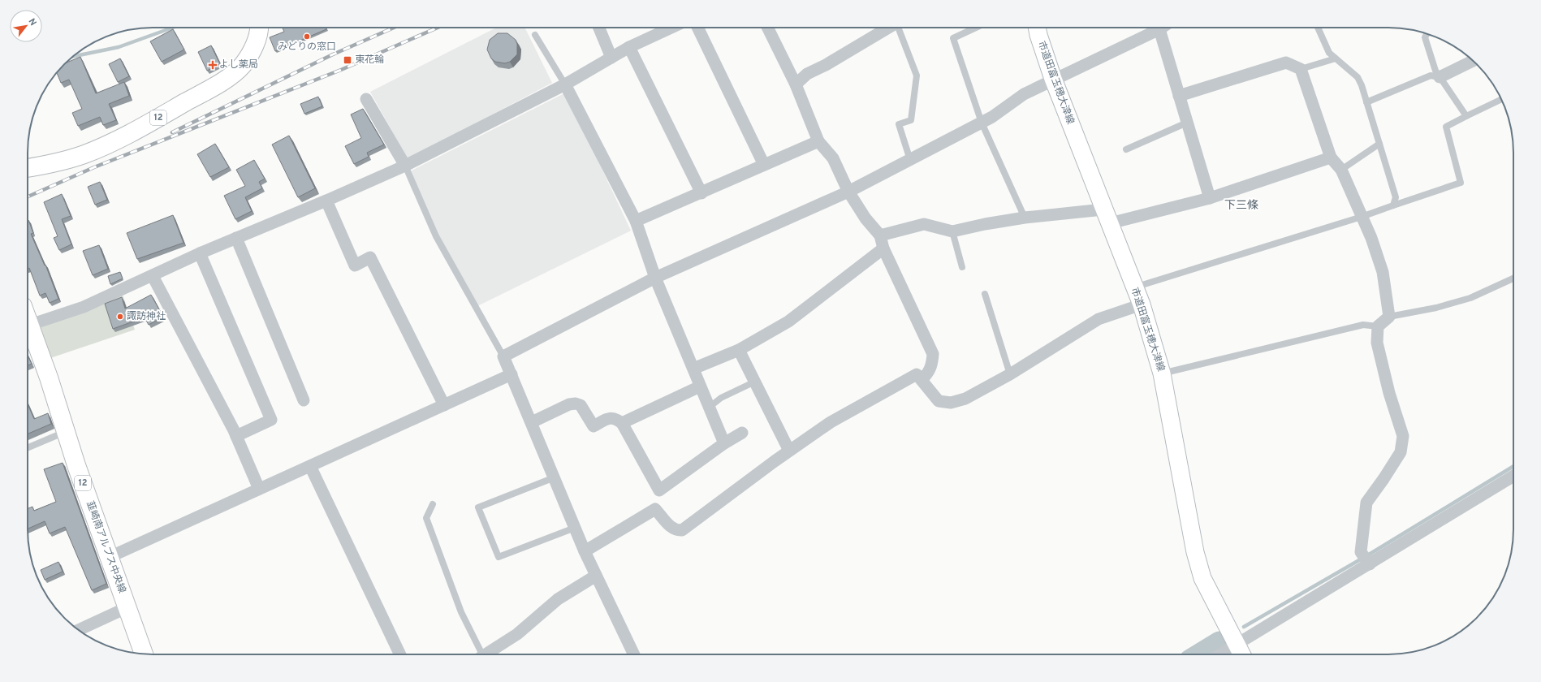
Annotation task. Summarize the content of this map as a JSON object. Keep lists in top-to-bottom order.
{
  "streets": {
    "main road": ["12", "韮崎南アルプス中央線"],
    "street": ["市道田富玉穂大津線"]
  },
  "districts": ["下三條"],
  "places": {
    "other": ["みどりの窓口", "諏訪神社"],
    "transit": ["東花輪"],
    "health": ["よし薬局"]
  },
  "north": "top right"
}
